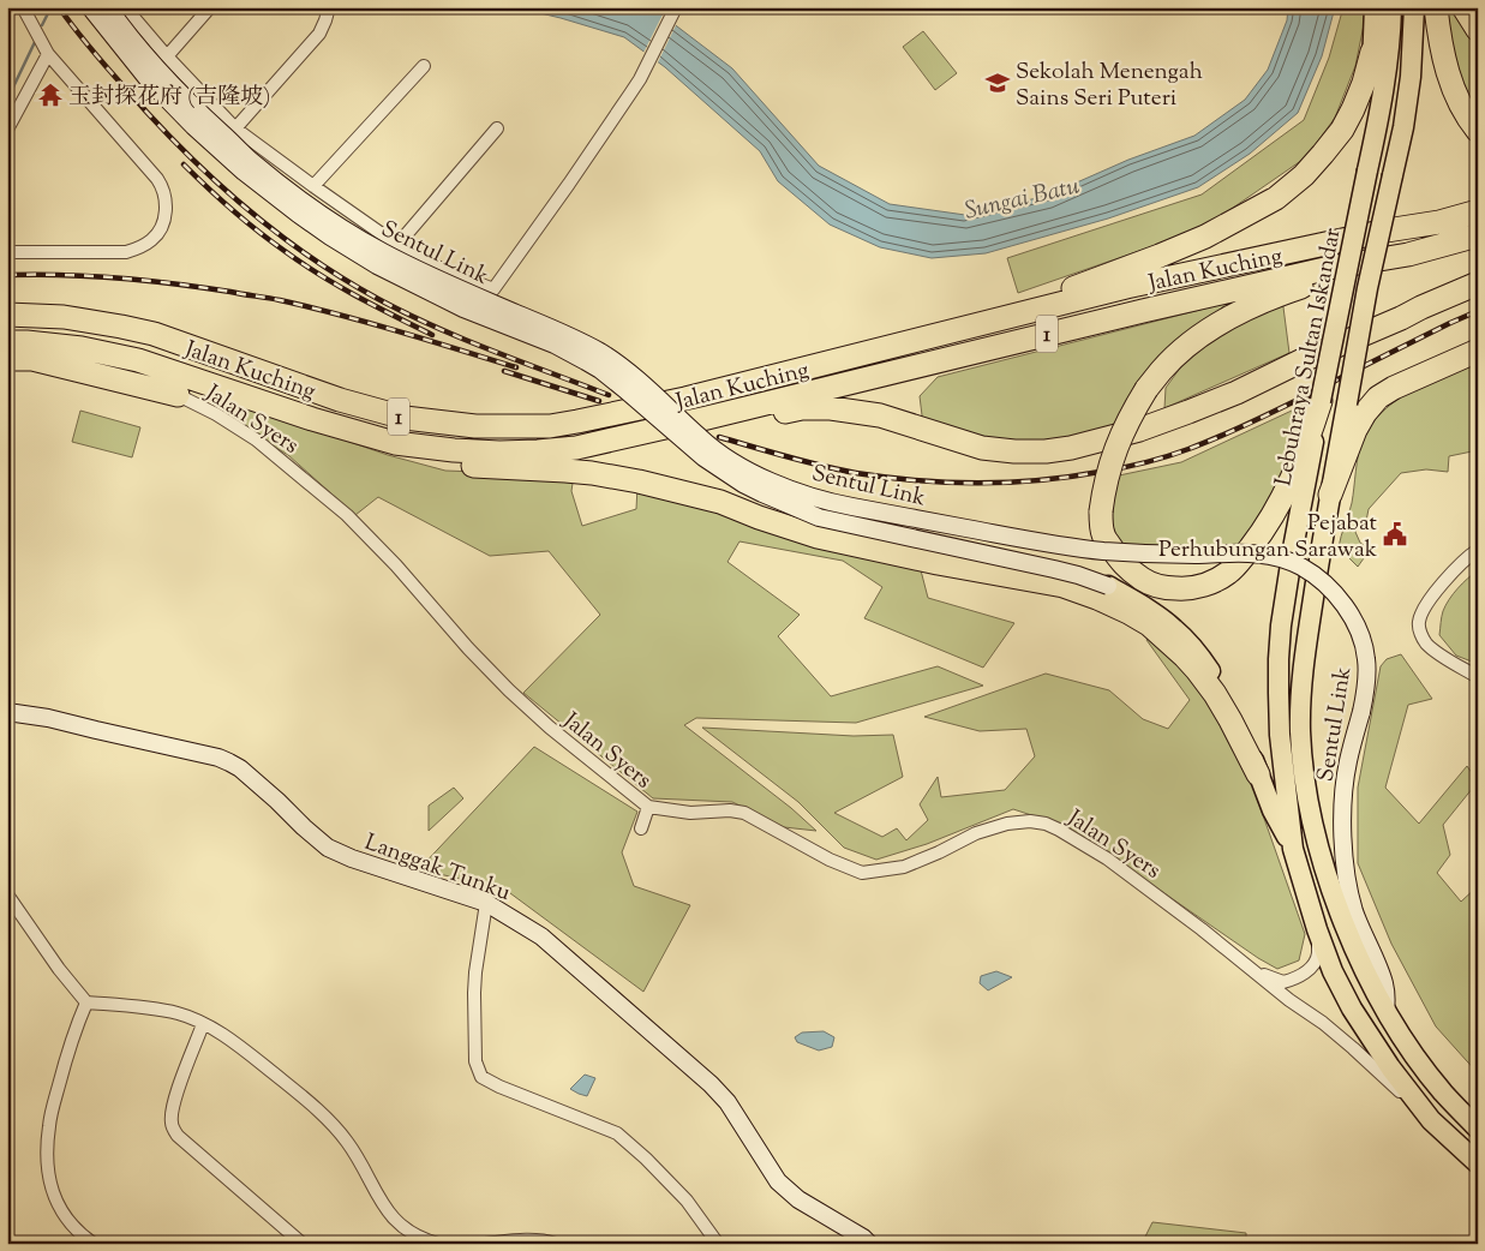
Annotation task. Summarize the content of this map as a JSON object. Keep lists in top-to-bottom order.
{
  "streets": {
    "highway": ["Jalan Kuching", "1"],
    "main road": ["Sentul Link", "Lebuhraya Sultan Iskandar", "Langgak Tunku"],
    "street": ["Jalan Syers"]
  },
  "crossings": [
    ["Sentul Link", "Lebuhraya Sultan Iskandar"],
    ["Lebuhraya Sultan Iskandar", "Jalan Syers"]
  ],
  "water": ["Sungai Batu"],
  "places": {
    "school or university": ["Sekolah Menengah Sains Seri Puteri"],
    "temple": ["玉封探花府 (吉隆坡)"],
    "public building": ["Pejabat Perhubungan Sarawak"]
  }
}
